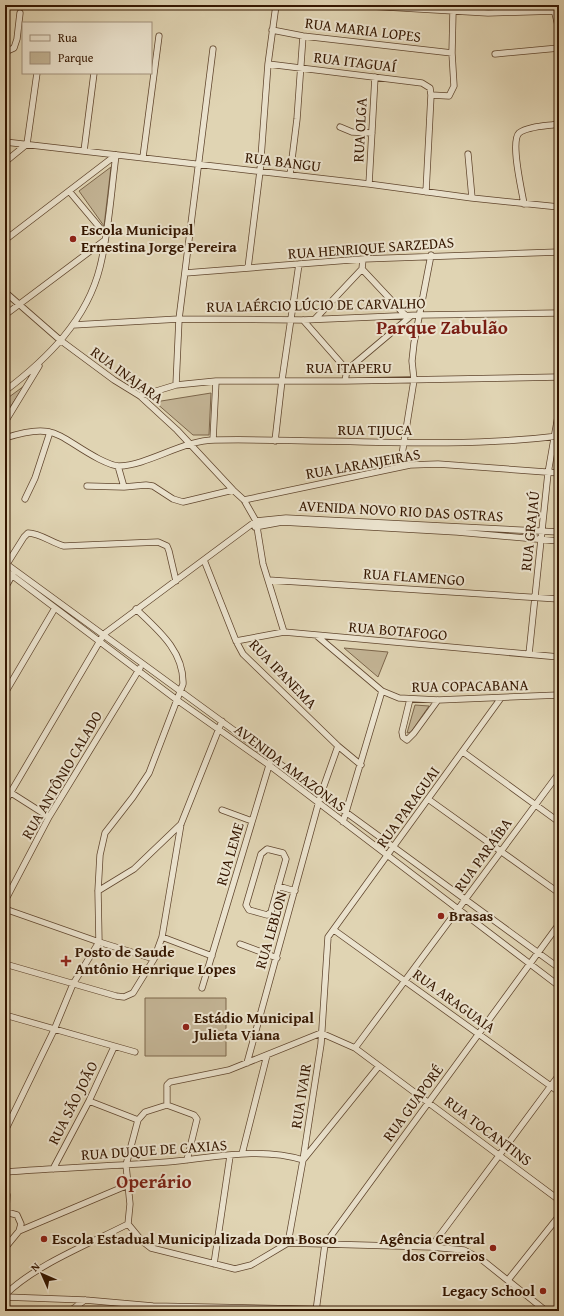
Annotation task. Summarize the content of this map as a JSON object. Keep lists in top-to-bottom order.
{
  "streets": {
    "street": [
      "RUA MARIA LOPES",
      "RUA ITAGUAÍ",
      "RUA OLGA",
      "RUA BANGU",
      "RUA HENRIQUE SARZEDAS",
      "RUA LAÉRCIO LÚCIO DE CARVALHO",
      "RUA ITAPERU",
      "RUA INAJARA",
      "RUA TIJUCA",
      "RUA LARANJEIRAS",
      "AVENIDA NOVO RIO DAS OSTRAS",
      "RUA GRAJAÚ",
      "RUA FLAMENGO",
      "RUA BOTAFOGO",
      "RUA IPANEMA",
      "RUA COPACABANA",
      "AVENIDA AMAZONAS",
      "RUA ANTÔNIO CALADO",
      "RUA PARAGUAI",
      "RUA LEME",
      "RUA PARAÍBA",
      "RUA LEBLON",
      "RUA ARAGUAIA",
      "RUA IVAIR",
      "RUA SÃO JOÃO",
      "RUA GUAPORÉ",
      "RUA TOCANTINS",
      "RUA DUQUE DE CAXIAS"
    ]
  },
  "crossings": [
    ["RUA ITAGUAÍ", "RUA OLGA"],
    ["RUA OLGA", "RUA BANGU"],
    ["RUA ITAPERU", "RUA INAJARA"],
    ["RUA INAJARA", "RUA TIJUCA"],
    ["RUA INAJARA", "RUA LARANJEIRAS"],
    ["RUA INAJARA", "AVENIDA NOVO RIO DAS OSTRAS"],
    ["RUA TIJUCA", "RUA GRAJAÚ"],
    ["RUA LARANJEIRAS", "RUA GRAJAÚ"],
    ["AVENIDA NOVO RIO DAS OSTRAS", "RUA GRAJAÚ"],
    ["AVENIDA NOVO RIO DAS OSTRAS", "RUA IPANEMA"],
    ["AVENIDA NOVO RIO DAS OSTRAS", "AVENIDA AMAZONAS"],
    ["RUA GRAJAÚ", "RUA FLAMENGO"],
    ["RUA GRAJAÚ", "RUA BOTAFOGO"],
    ["RUA BOTAFOGO", "RUA IPANEMA"],
    ["RUA BOTAFOGO", "RUA COPACABANA"],
    ["RUA COPACABANA", "RUA PARAGUAI"],
    ["AVENIDA AMAZONAS", "RUA ANTÔNIO CALADO"],
    ["AVENIDA AMAZONAS", "RUA PARAGUAI"],
    ["AVENIDA AMAZONAS", "RUA LEME"],
    ["AVENIDA AMAZONAS", "RUA PARAÍBA"],
    ["AVENIDA AMAZONAS", "RUA LEBLON"],
    ["AVENIDA AMAZONAS", "RUA GUAPORÉ"],
    ["RUA PARAGUAI", "RUA ARAGUAIA"],
    ["RUA PARAGUAI", "RUA IVAIR"],
    ["RUA PARAÍBA", "RUA ARAGUAIA"],
    ["RUA PARAÍBA", "RUA TOCANTINS"],
    ["RUA ARAGUAIA", "RUA IVAIR"],
    ["RUA ARAGUAIA", "RUA GUAPORÉ"],
    ["RUA IVAIR", "RUA TOCANTINS"],
    ["RUA IVAIR", "RUA DUQUE DE CAXIAS"],
    ["RUA SÃO JOÃO", "RUA DUQUE DE CAXIAS"],
    ["RUA GUAPORÉ", "RUA TOCANTINS"]
  ],
  "districts": ["Parque Zabulão", "Operário"],
  "places": {
    "other": [
      "Escola Municipal Ernestina Jorge Pereira",
      "Brasas",
      "Estádio Municipal Julieta Viana",
      "Escola Estadual Municipalizada Dom Bosco",
      "Agência Central dos Correios",
      "Legacy School"
    ],
    "health": ["Posto de Saude Antônio Henrique Lopes"]
  },
  "legend": ["Rua", "Parque"],
  "north": "top left"
}
